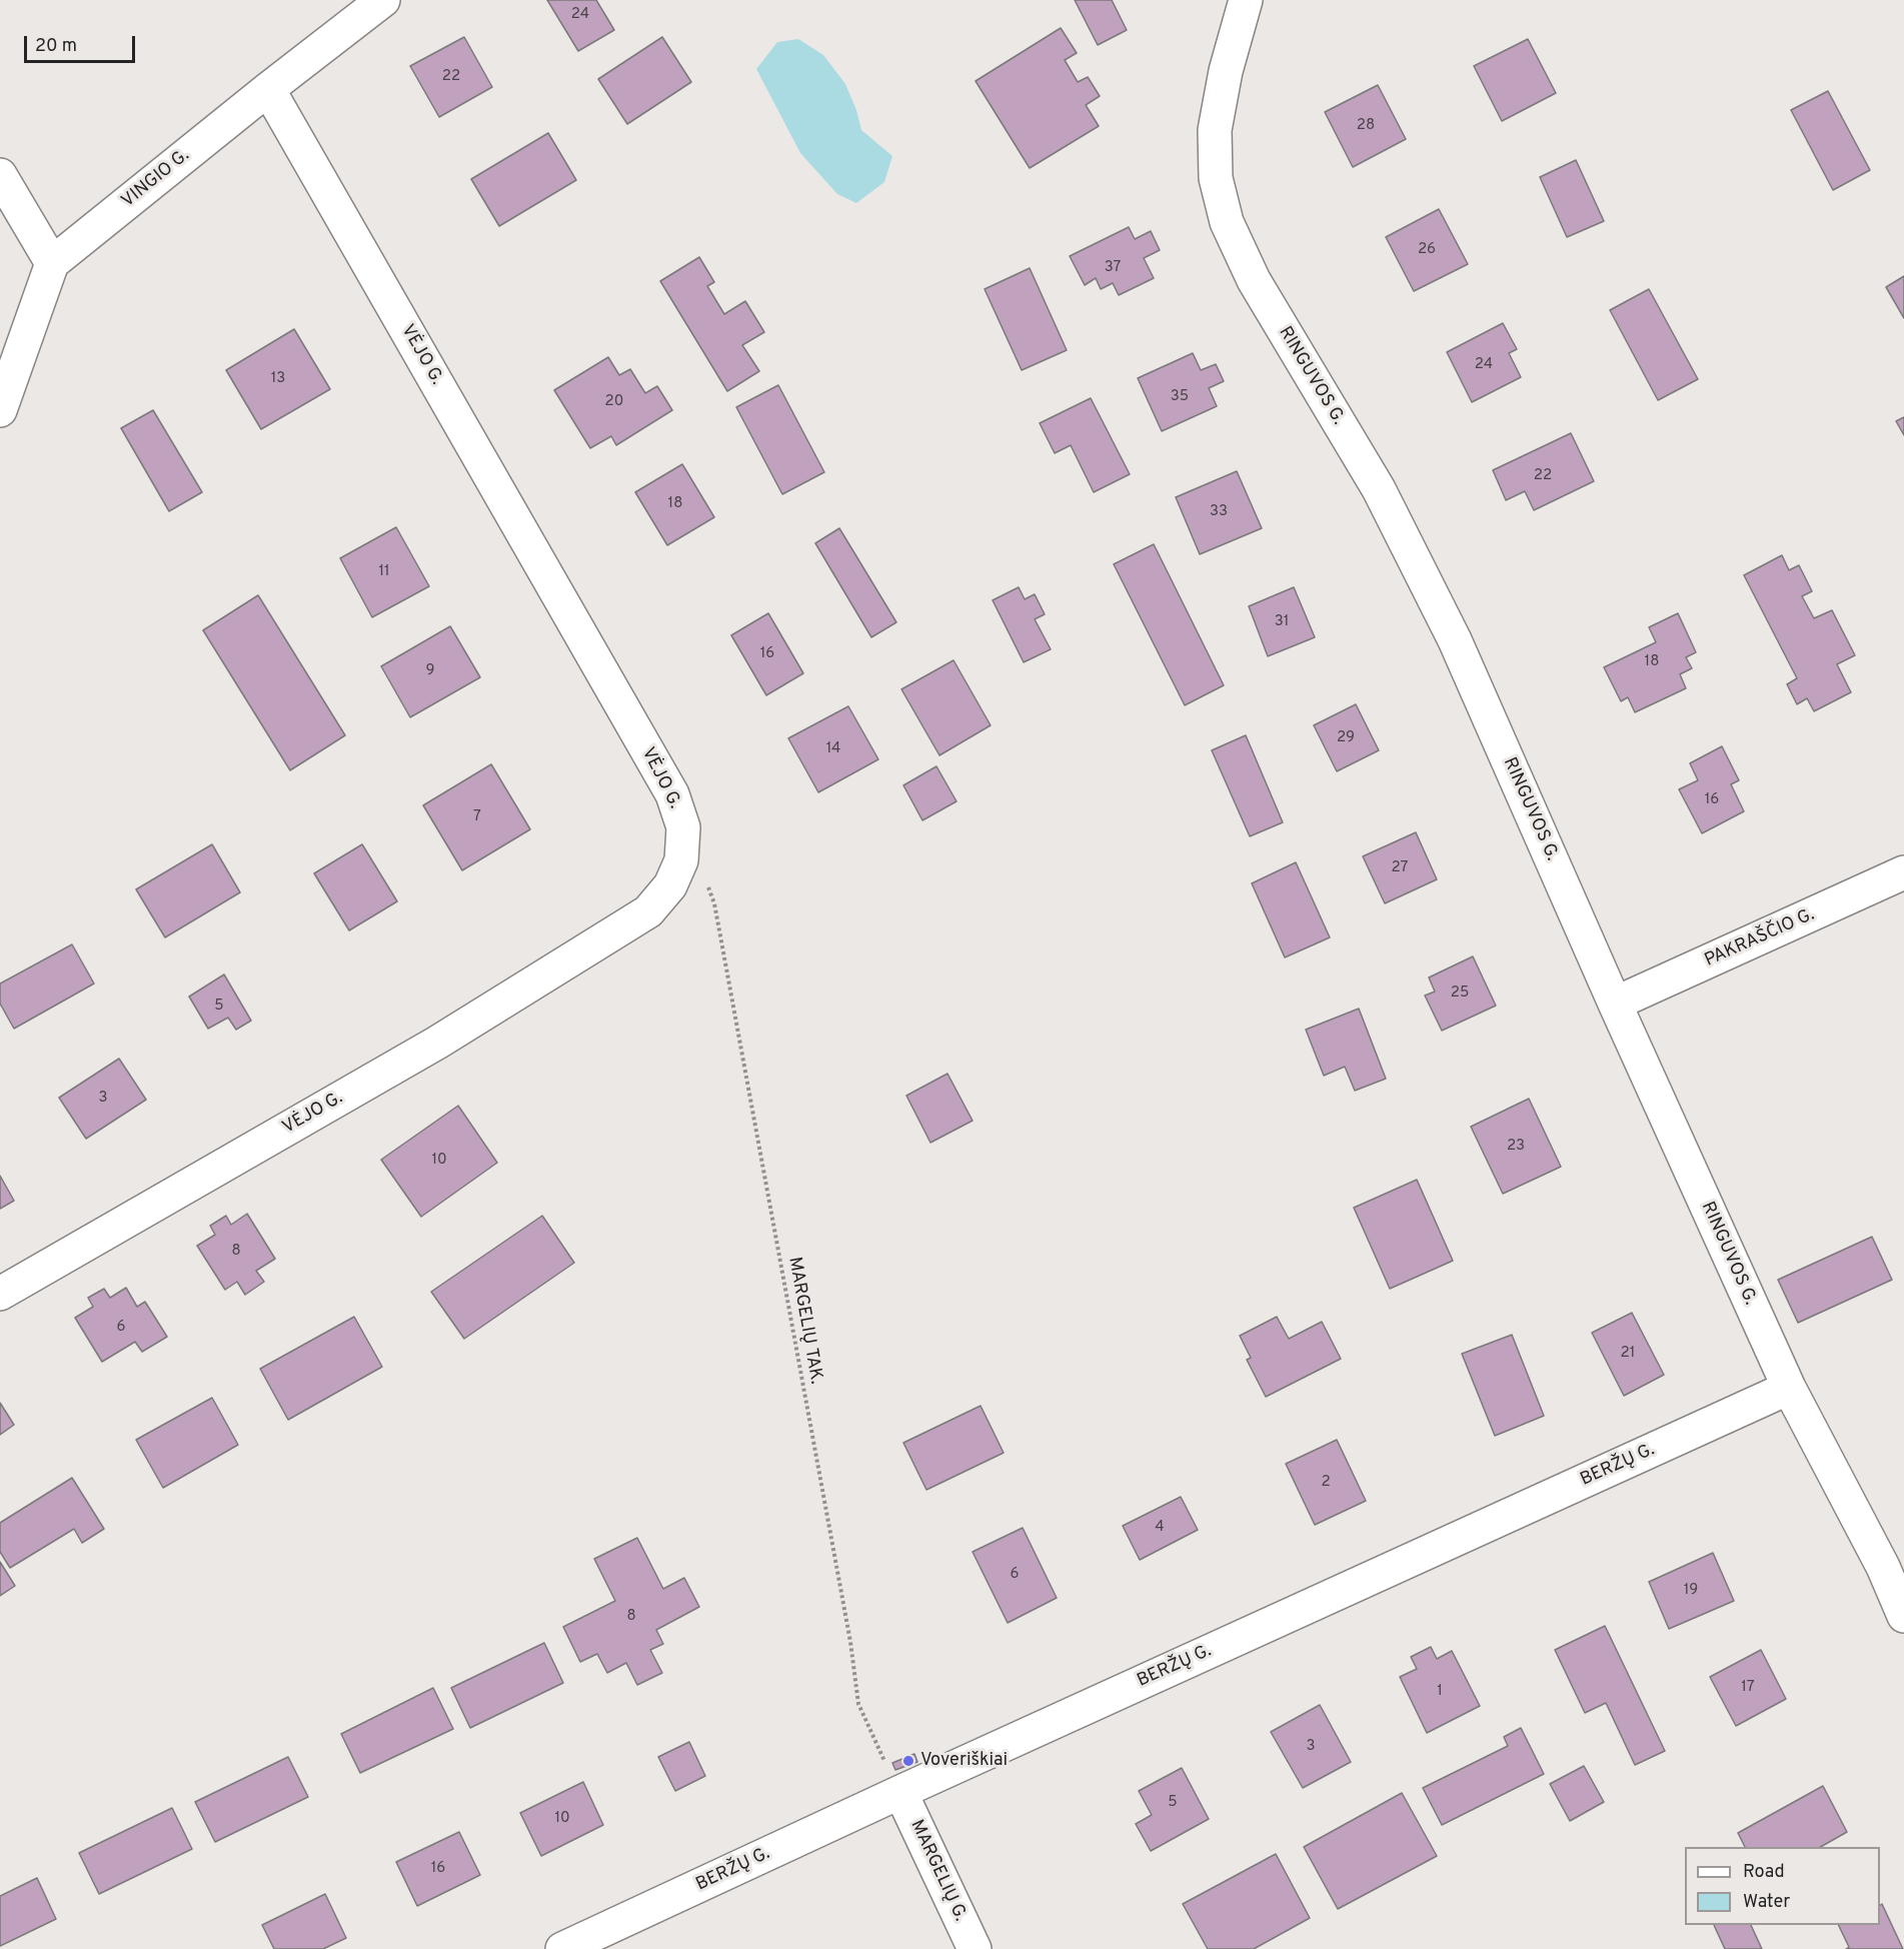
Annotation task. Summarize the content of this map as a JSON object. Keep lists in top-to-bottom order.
{
  "streets": {
    "street": [
      "VINGIO G.",
      "VĖJO G.",
      "RINGUVOS G.",
      "PAKRAŠČIO G.",
      "BERŽŲ G.",
      "MARGELIŲ G."
    ],
    "path": ["MARGELIŲ TAK."]
  },
  "crossings": [
    ["VINGIO G.", "VĖJO G."],
    ["VĖJO G.", "MARGELIŲ TAK."],
    ["RINGUVOS G.", "PAKRAŠČIO G."],
    ["RINGUVOS G.", "BERŽŲ G."],
    ["MARGELIŲ TAK.", "BERŽŲ G."],
    ["MARGELIŲ TAK.", "MARGELIŲ G."],
    ["BERŽŲ G.", "MARGELIŲ G."]
  ],
  "places": ["Voveriškiai"],
  "house_numbers": [
    "24",
    "22",
    "28",
    "26",
    "37",
    "24",
    "13",
    "35",
    "20",
    "22",
    "18",
    "33",
    "11",
    "31",
    "16",
    "18",
    "9",
    "29",
    "14",
    "16",
    "7",
    "27",
    "25",
    "5",
    "3",
    "23",
    "10",
    "8",
    "6",
    "21",
    "2",
    "4",
    "6",
    "19",
    "8",
    "17",
    "1",
    "3",
    "5",
    "10",
    "16"
  ],
  "legend": ["Road", "Water"],
  "scale_bar": "20 m"
}
